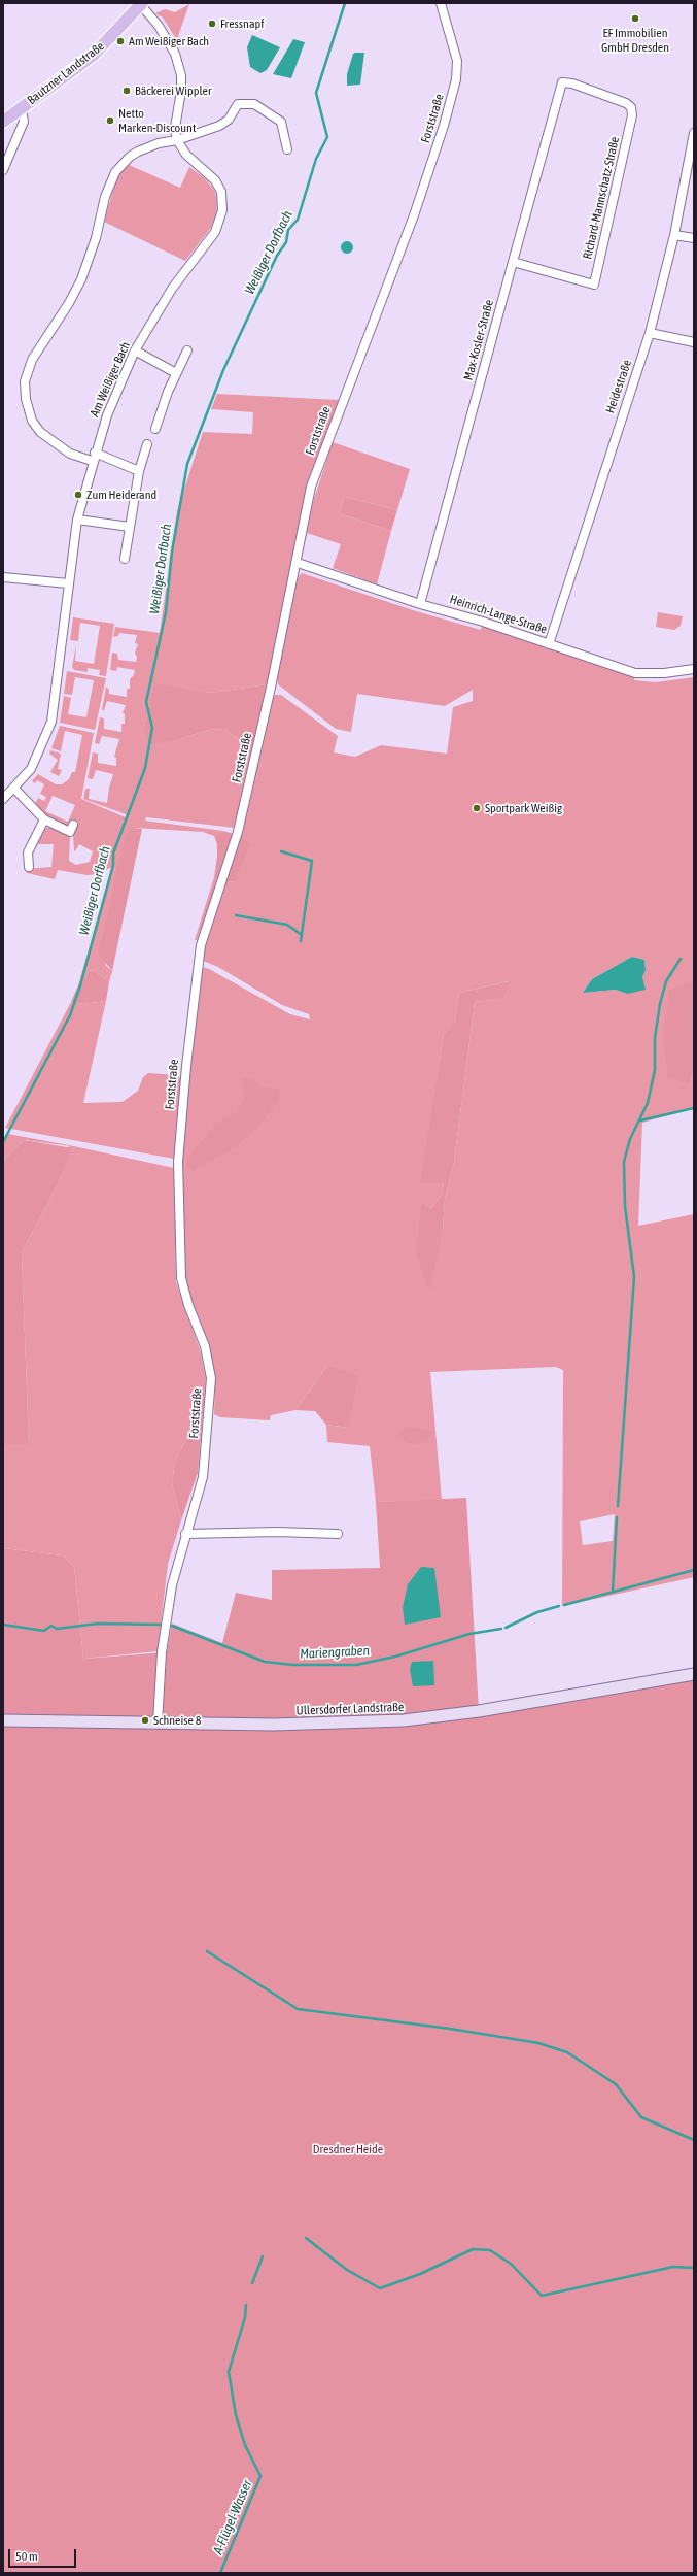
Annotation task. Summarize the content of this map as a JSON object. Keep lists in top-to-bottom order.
{
  "streets": {
    "main road": ["Bautzner Landstraße", "Ullersdorfer Landstraße"],
    "street": [
      "Forststraße",
      "Richard-Mannschatz-Straße",
      "Max-Kosler-Straße",
      "Am Weißiger Bach",
      "Heidestraße",
      "Heinrich-Lange-Straße"
    ]
  },
  "crossings": [
    ["Forststraße", "Heinrich-Lange-Straße"],
    ["Forststraße", "Ullersdorfer Landstraße"],
    ["Richard-Mannschatz-Straße", "Max-Kosler-Straße"],
    ["Max-Kosler-Straße", "Heinrich-Lange-Straße"],
    ["Heidestraße", "Heinrich-Lange-Straße"]
  ],
  "water": ["Weißiger Dorfbach", "Mariengraben", "A-Flügel-Wasser"],
  "parks": ["Dresdner Heide"],
  "places": [
    "EF Immobilien GmbH Dresden",
    "Fressnapf",
    "Am Weißiger Bach",
    "Bäckerei Wippler",
    "Netto Marken-Discount",
    "Zum Heiderand",
    "Sportpark Weißig",
    "Schneise 8"
  ],
  "scale_bar": "50 m"
}
